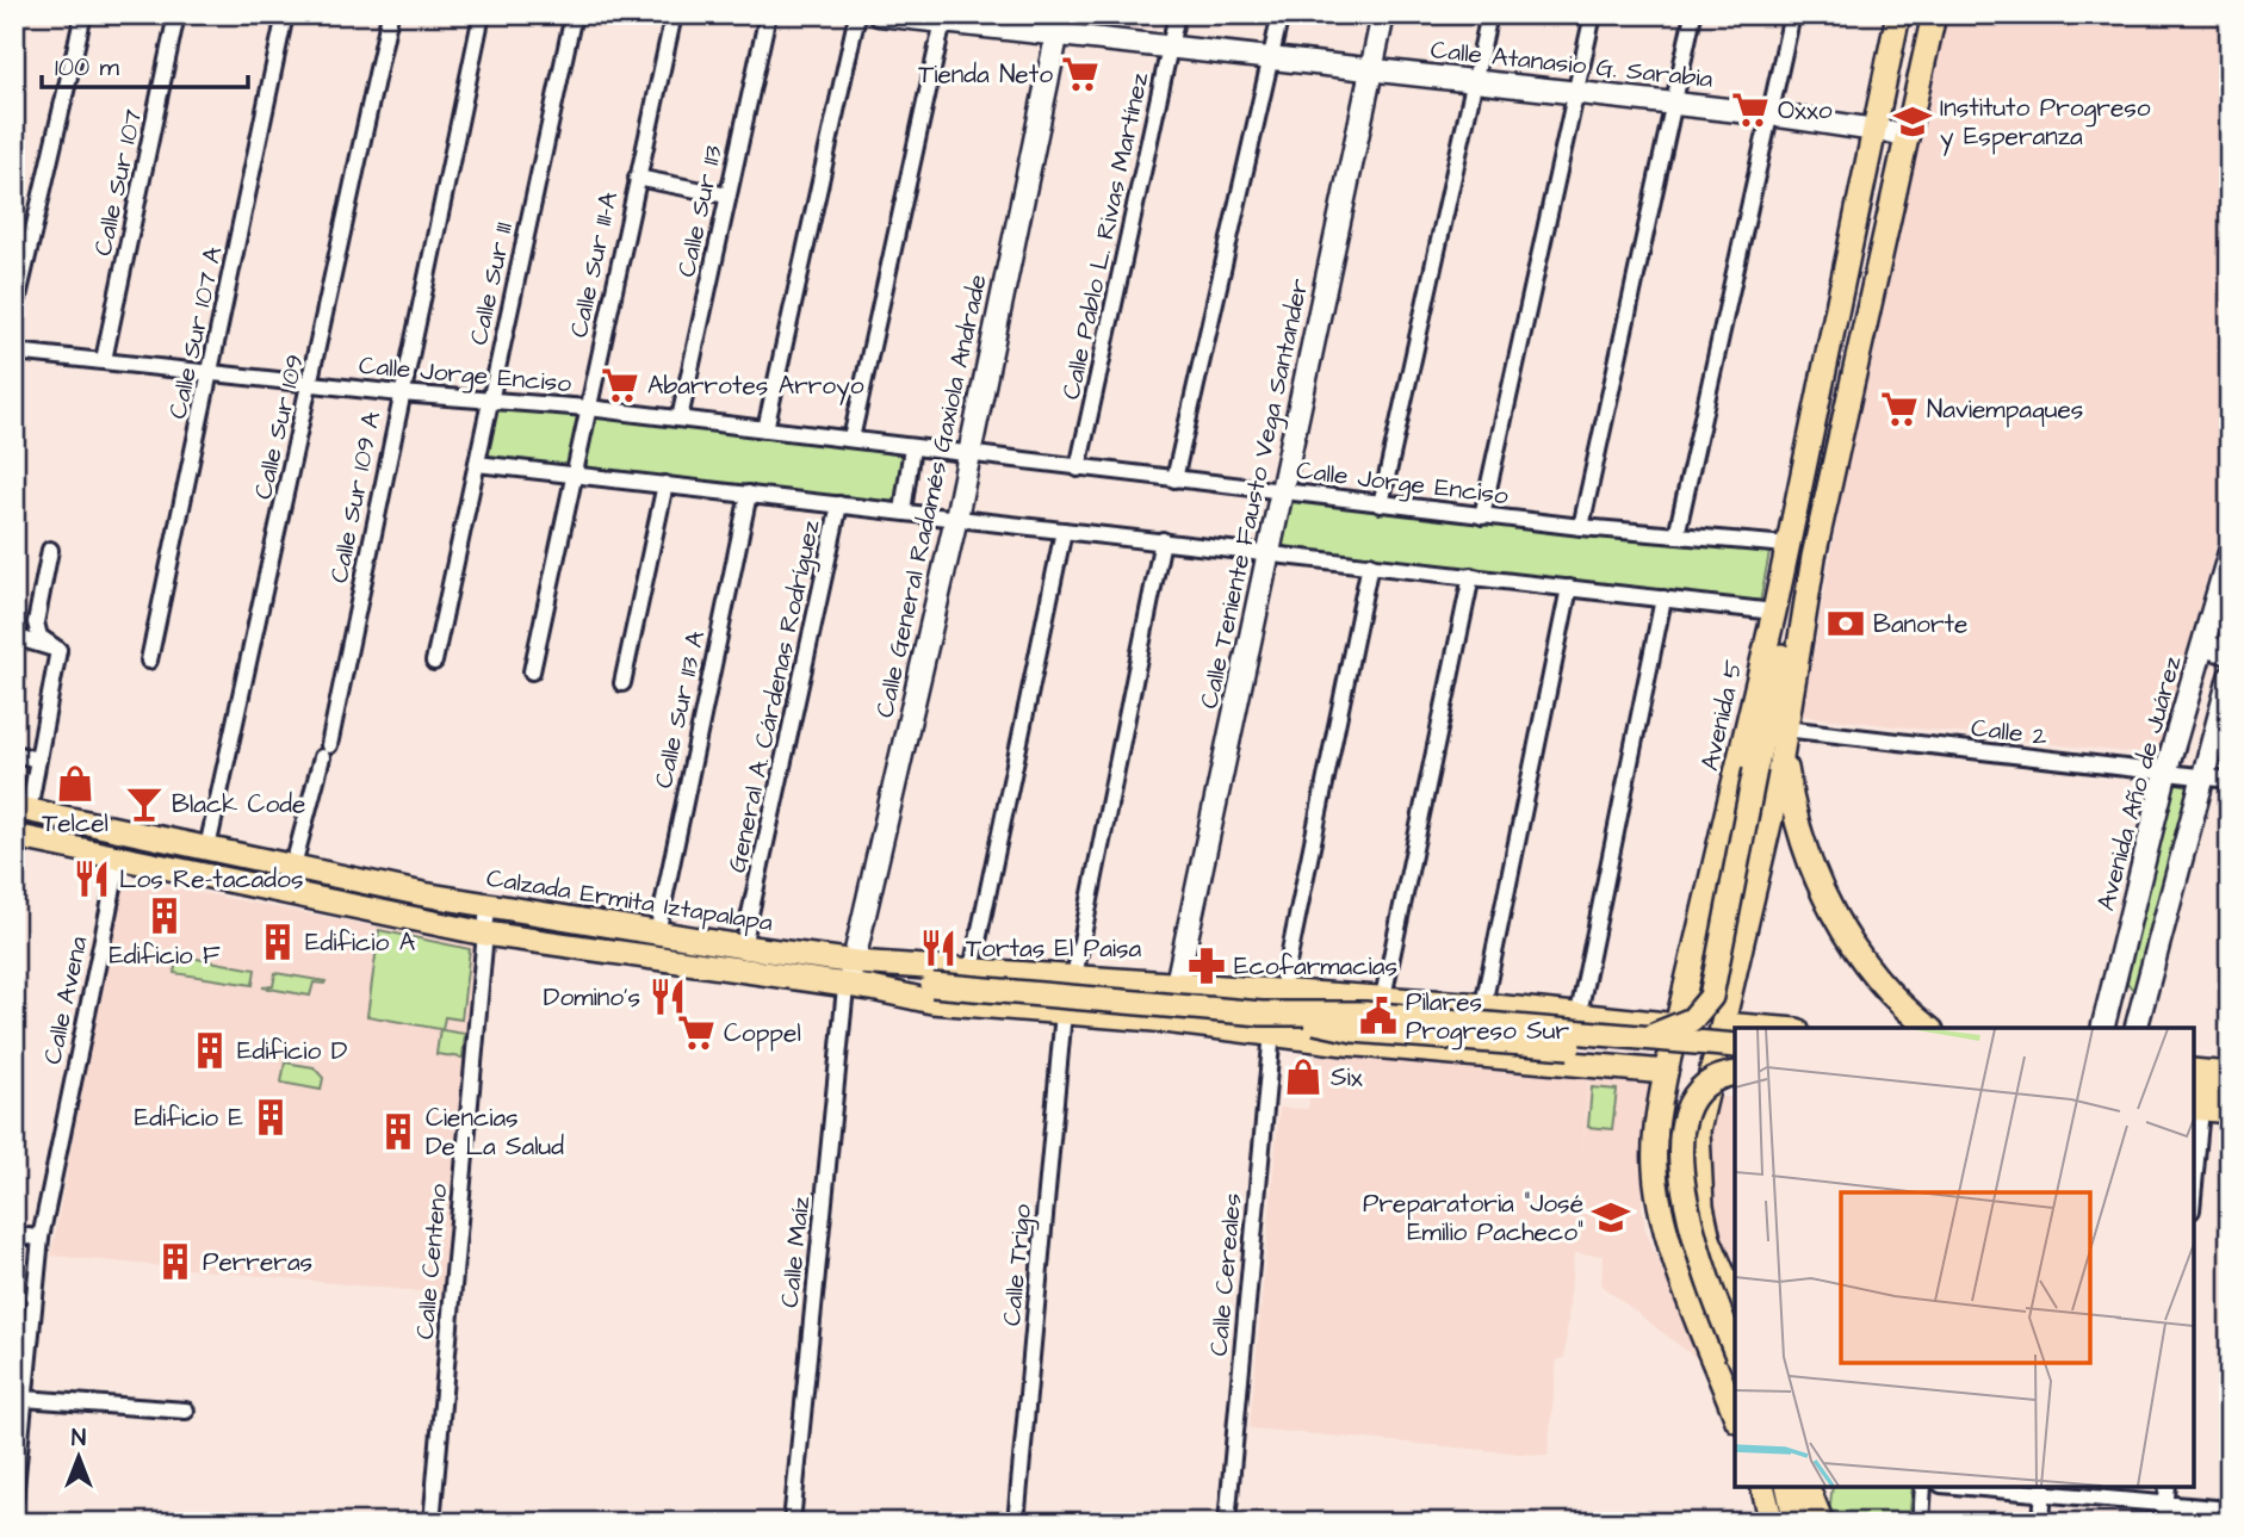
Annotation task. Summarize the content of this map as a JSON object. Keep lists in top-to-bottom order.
{
  "streets": {
    "main road": ["Avenida 5", "Calzada Ermita Iztapalapa"],
    "street": [
      "Calle Atanasio G. Sarabia",
      "Calle Sur 107",
      "Calle Sur 113",
      "Calle Pablo L. Rivas Martínez",
      "Calle Sur 111-A",
      "Calle Sur 111",
      "Calle Sur 107 A",
      "Calle Jorge Enciso",
      "Calle Sur 109",
      "Calle Teniente Fausto Vega Santander",
      "Calle General Radamés Gaxiola Andrade",
      "Calle Sur 109 A",
      "General A. Cárdenas Rodríguez",
      "Calle Sur 113 A",
      "Calle 2",
      "Avenida Año de Juárez",
      "Calle Avena",
      "Calle Maíz",
      "Calle Centeno",
      "Calle Trigo",
      "Calle Cereales"
    ]
  },
  "crossings": [
    ["Calle Atanasio G. Sarabia", "Calle Pablo L. Rivas Martínez"],
    ["Calle Atanasio G. Sarabia", "Calle Teniente Fausto Vega Santander"],
    ["Calle Atanasio G. Sarabia", "Calle General Radamés Gaxiola Andrade"],
    ["Calle Atanasio G. Sarabia", "Avenida 5"],
    ["Calle Sur 107", "Calle Jorge Enciso"],
    ["Calle Sur 113", "Calle Jorge Enciso"],
    ["Calle Pablo L. Rivas Martínez", "Calle Jorge Enciso"],
    ["Calle Sur 111-A", "Calle Jorge Enciso"],
    ["Calle Sur 111", "Calle Jorge Enciso"],
    ["Calle Sur 107 A", "Calle Jorge Enciso"],
    ["Calle Jorge Enciso", "Calle Sur 109"],
    ["Calle Jorge Enciso", "Calle Teniente Fausto Vega Santander"],
    ["Calle Jorge Enciso", "Calle General Radamés Gaxiola Andrade"],
    ["Calle Jorge Enciso", "Calle Sur 109 A"],
    ["Calle Jorge Enciso", "Avenida 5"],
    ["Calle Sur 109", "Calzada Ermita Iztapalapa"],
    ["Calle Teniente Fausto Vega Santander", "Calzada Ermita Iztapalapa"],
    ["Calle General Radamés Gaxiola Andrade", "Calzada Ermita Iztapalapa"],
    ["Calle General Radamés Gaxiola Andrade", "Calle Maíz"],
    ["Calle Sur 109 A", "Calzada Ermita Iztapalapa"],
    ["General A. Cárdenas Rodríguez", "Calzada Ermita Iztapalapa"],
    ["Calle Sur 113 A", "Calzada Ermita Iztapalapa"],
    ["Avenida 5", "Calzada Ermita Iztapalapa"],
    ["Calle 2", "Avenida Año de Juárez"],
    ["Calzada Ermita Iztapalapa", "Calle Centeno"]
  ],
  "places": {
    "supermarket": [
      "Tienda Neto",
      "Oxxo",
      "Abarrotes Arroyo",
      "Naviempaques",
      "Coppel"
    ],
    "school or university": ["Instituto Progreso y Esperanza", "Preparatoria \"José Emilio Pacheco\""],
    "bank": ["Banorte"],
    "shop": ["Telcel", "Six"],
    "bar": ["Black Code"],
    "restaurant": ["Los Re-tacados", "Tortas El Paisa", "Domino's"],
    "building": [
      "Edificio F",
      "Edificio A",
      "Edificio D",
      "Edificio E",
      "Ciencias De La Salud",
      "Perreras"
    ],
    "pharmacy": ["Ecofarmacias"],
    "public building": ["Pilares Progreso Sur"]
  },
  "scale_bar": "100 m",
  "north": "top"
}
